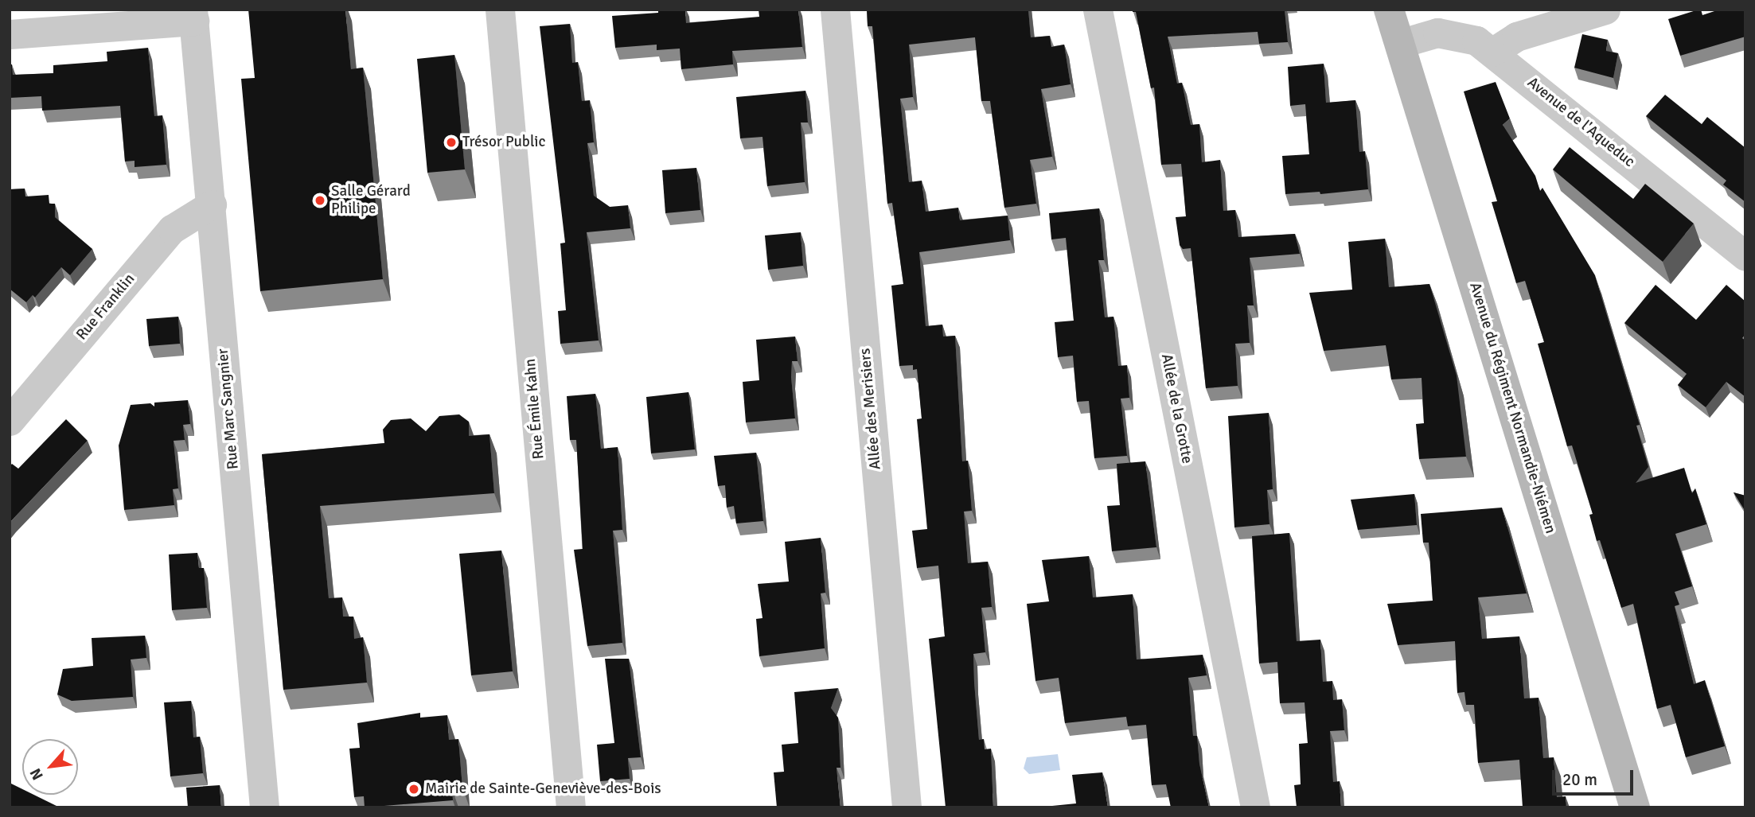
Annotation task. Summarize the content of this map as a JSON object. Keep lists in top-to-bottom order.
{
  "streets": {
    "main road": ["Avenue du Régiment Normandie-Niémen"],
    "street": [
      "Avenue de l'Aqueduc",
      "Rue Franklin",
      "Rue Marc Sangnier",
      "Rue Émile Kahn",
      "Allée des Merisiers",
      "Allée de la Grotte"
    ]
  },
  "crossings": [
    ["Avenue de l'Aqueduc", "Avenue du Régiment Normandie-Niémen"],
    ["Rue Franklin", "Rue Marc Sangnier"]
  ],
  "places": ["Trésor Public", "Salle Gérard Philipe", "Mairie de Sainte-Geneviève-des-Bois"],
  "scale_bar": "20 m",
  "north": "bottom left"
}
